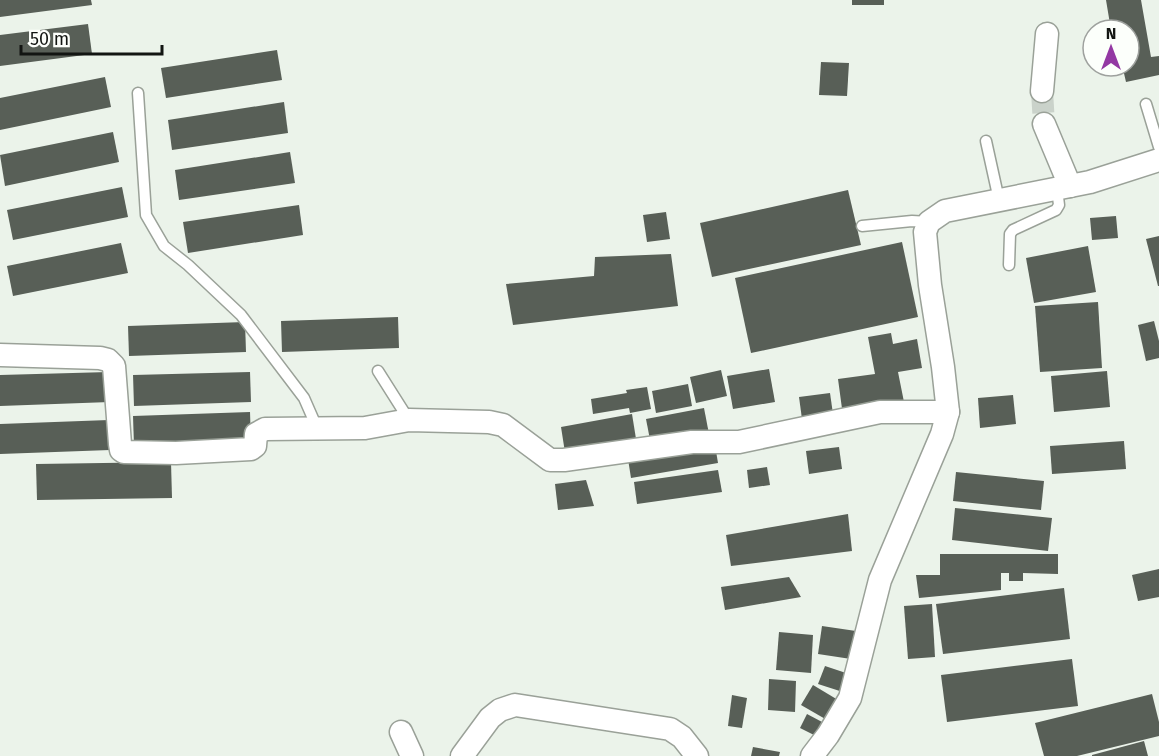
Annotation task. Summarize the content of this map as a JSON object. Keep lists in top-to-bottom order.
{
  "scale_bar": "50 m",
  "north": "top"
}
